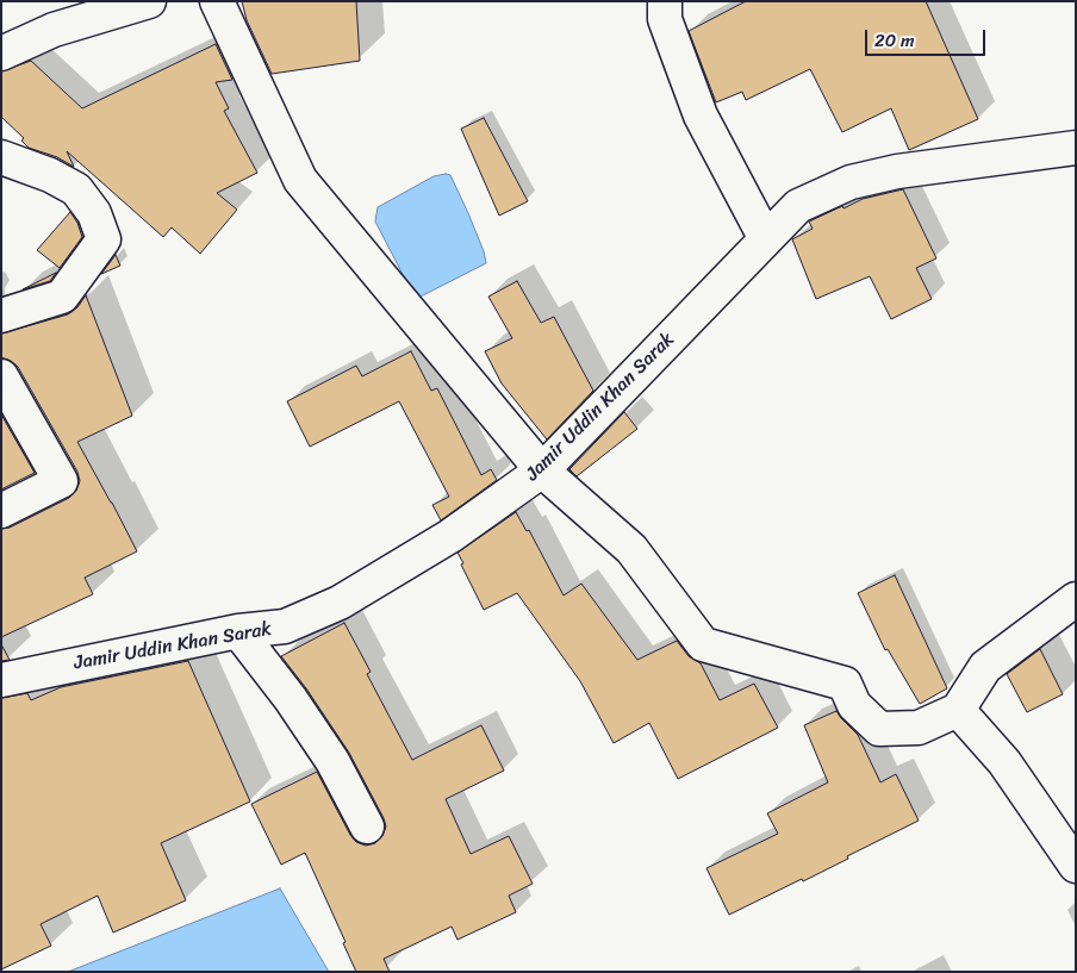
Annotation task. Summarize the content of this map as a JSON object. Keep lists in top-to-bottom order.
{
  "streets": {
    "street": ["Jamir Uddin Khan Sarak"]
  },
  "scale_bar": "20 m"
}
